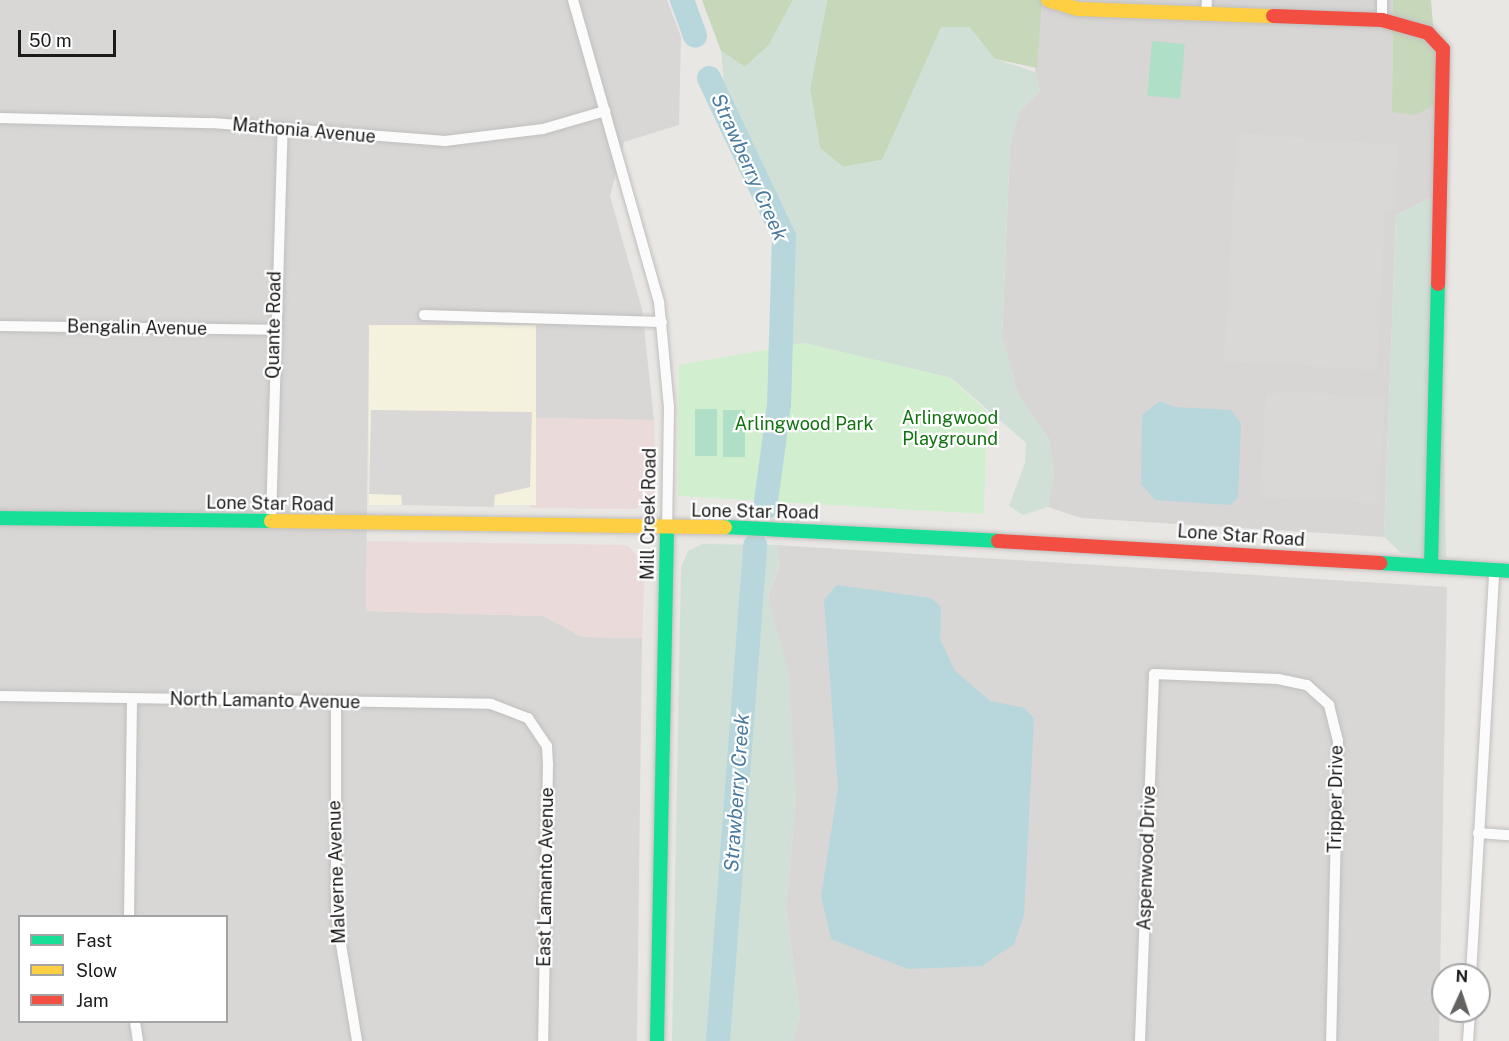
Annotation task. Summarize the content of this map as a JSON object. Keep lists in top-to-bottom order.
{
  "streets": {
    "street": [
      "Mathonia Avenue",
      "Quante Road",
      "Bengalin Avenue",
      "Lone Star Road",
      "Mill Creek Road",
      "North Lamanto Avenue",
      "Tripper Drive",
      "Aspenwood Drive",
      "Malverne Avenue",
      "East Lamanto Avenue"
    ]
  },
  "crossings": [
    ["Mathonia Avenue", "Quante Road"],
    ["Mathonia Avenue", "Mill Creek Road"],
    ["Quante Road", "Bengalin Avenue"],
    ["Quante Road", "Lone Star Road"],
    ["Lone Star Road", "Mill Creek Road"],
    ["North Lamanto Avenue", "Malverne Avenue"],
    ["North Lamanto Avenue", "East Lamanto Avenue"],
    ["Tripper Drive", "Aspenwood Drive"]
  ],
  "water": ["Strawberry Creek"],
  "parks": ["Arlingwood Playground", "Arlingwood Park"],
  "legend": ["Fast", "Slow", "Jam"],
  "scale_bar": "50 m",
  "north": "top"
}
